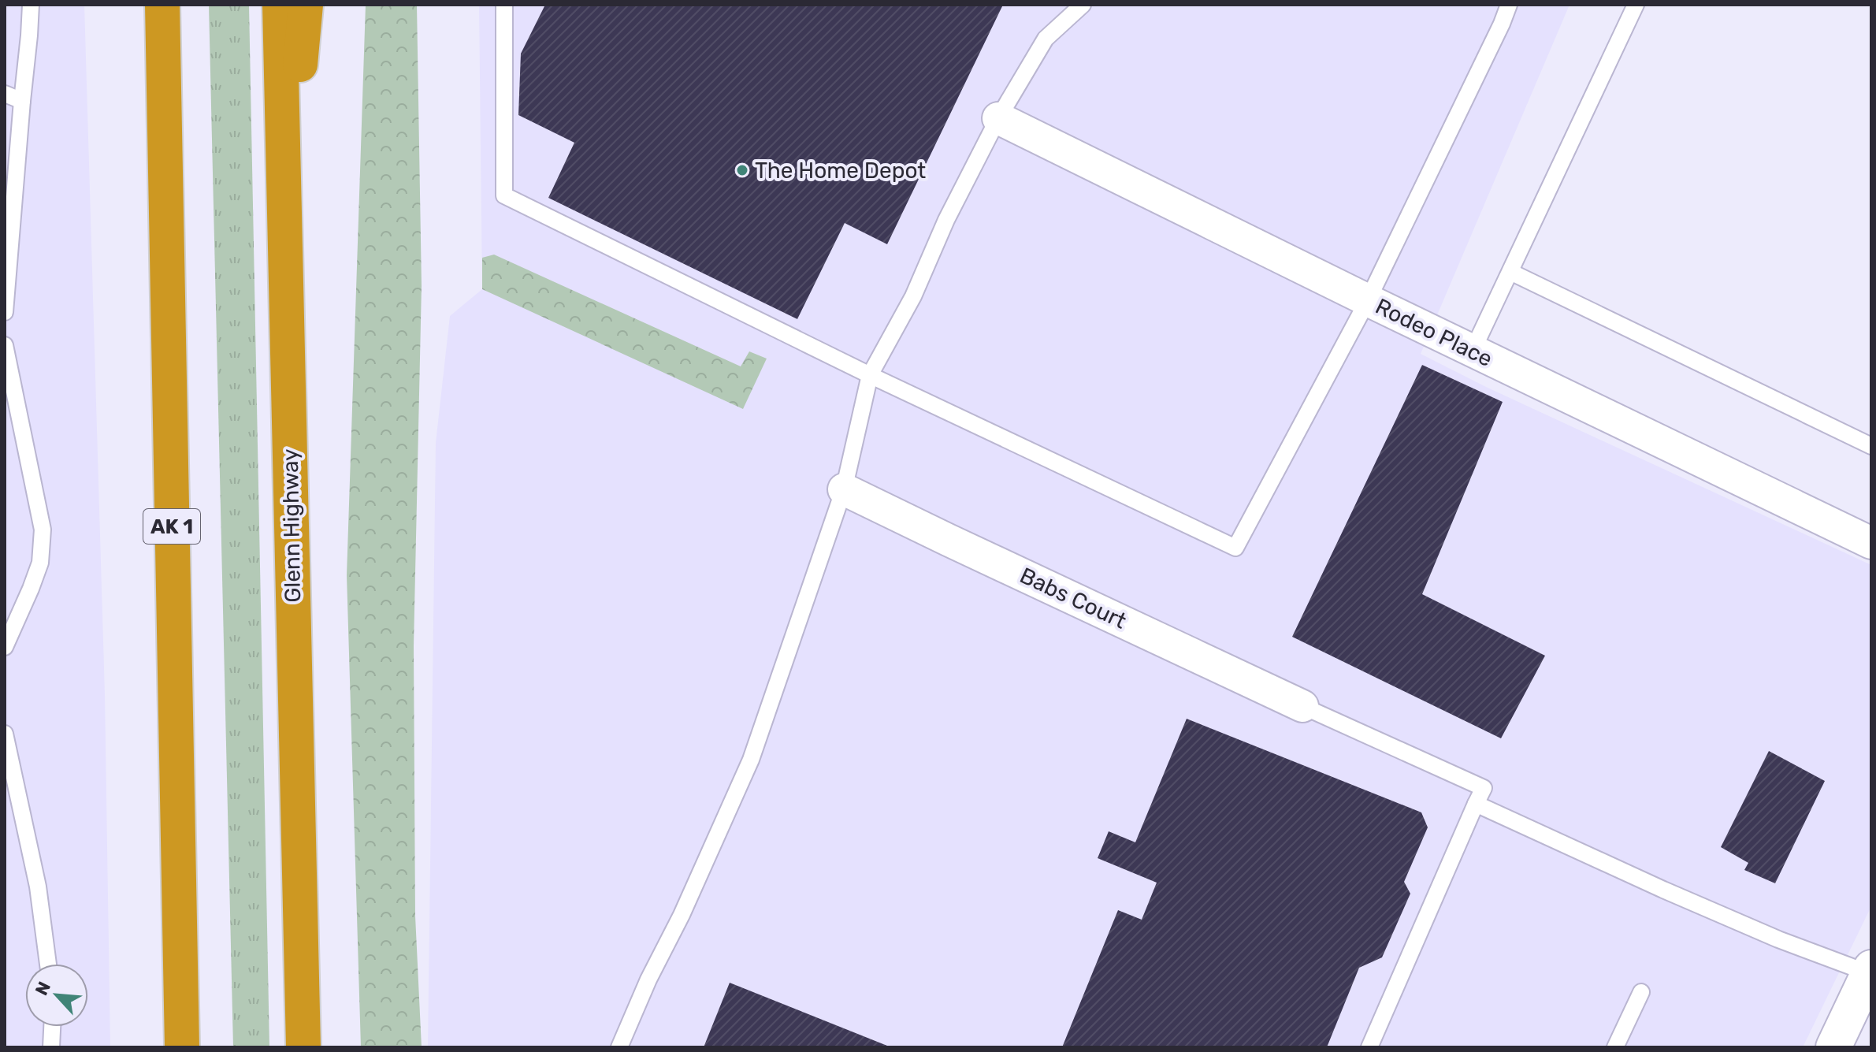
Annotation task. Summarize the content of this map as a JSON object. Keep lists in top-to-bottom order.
{
  "streets": {
    "highway": ["Glenn Highway", "AK 1"],
    "street": ["Rodeo Place", "Babs Court"]
  },
  "places": ["The Home Depot"],
  "north": "top left"
}
